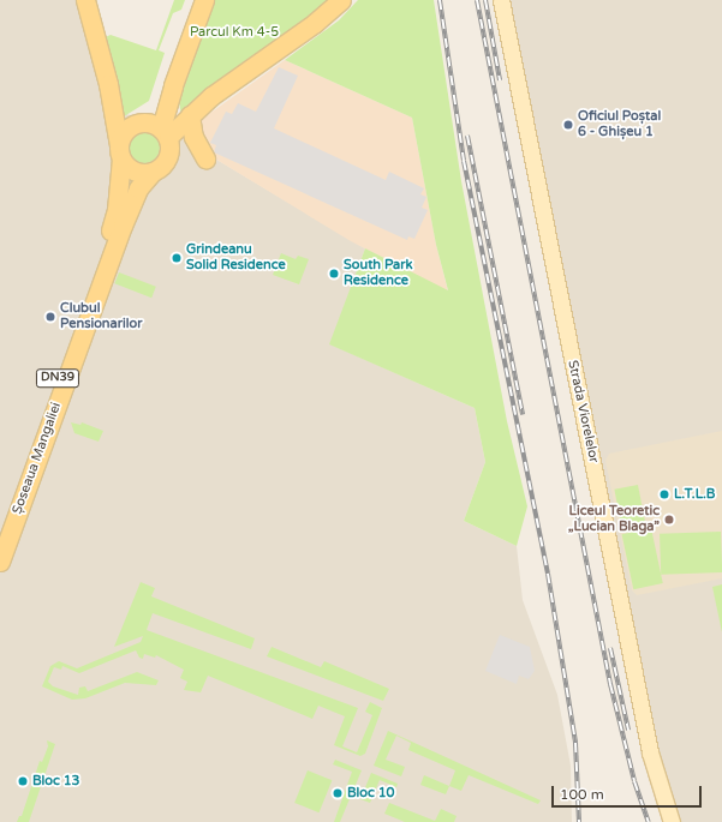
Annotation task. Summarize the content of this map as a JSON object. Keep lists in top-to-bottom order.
{
  "streets": {
    "main road": ["DN39", "Șoseaua Mangaliei"],
    "street": ["Strada Viorelelor"]
  },
  "crossings": [
    ["DN39", "Șoseaua Mangaliei"]
  ],
  "parks": ["Parcul Km 4-5"],
  "places": [
    "Oficiul Poștal 6 - Ghișeu 1",
    "Grindeanu Solid Residence",
    "South Park Residence",
    "Clubul Pensionarilor",
    "L.T.L.B",
    "Liceul Teoretic „Lucian Blaga”",
    "Bloc 13",
    "Bloc 10"
  ],
  "scale_bar": "100 m"
}
